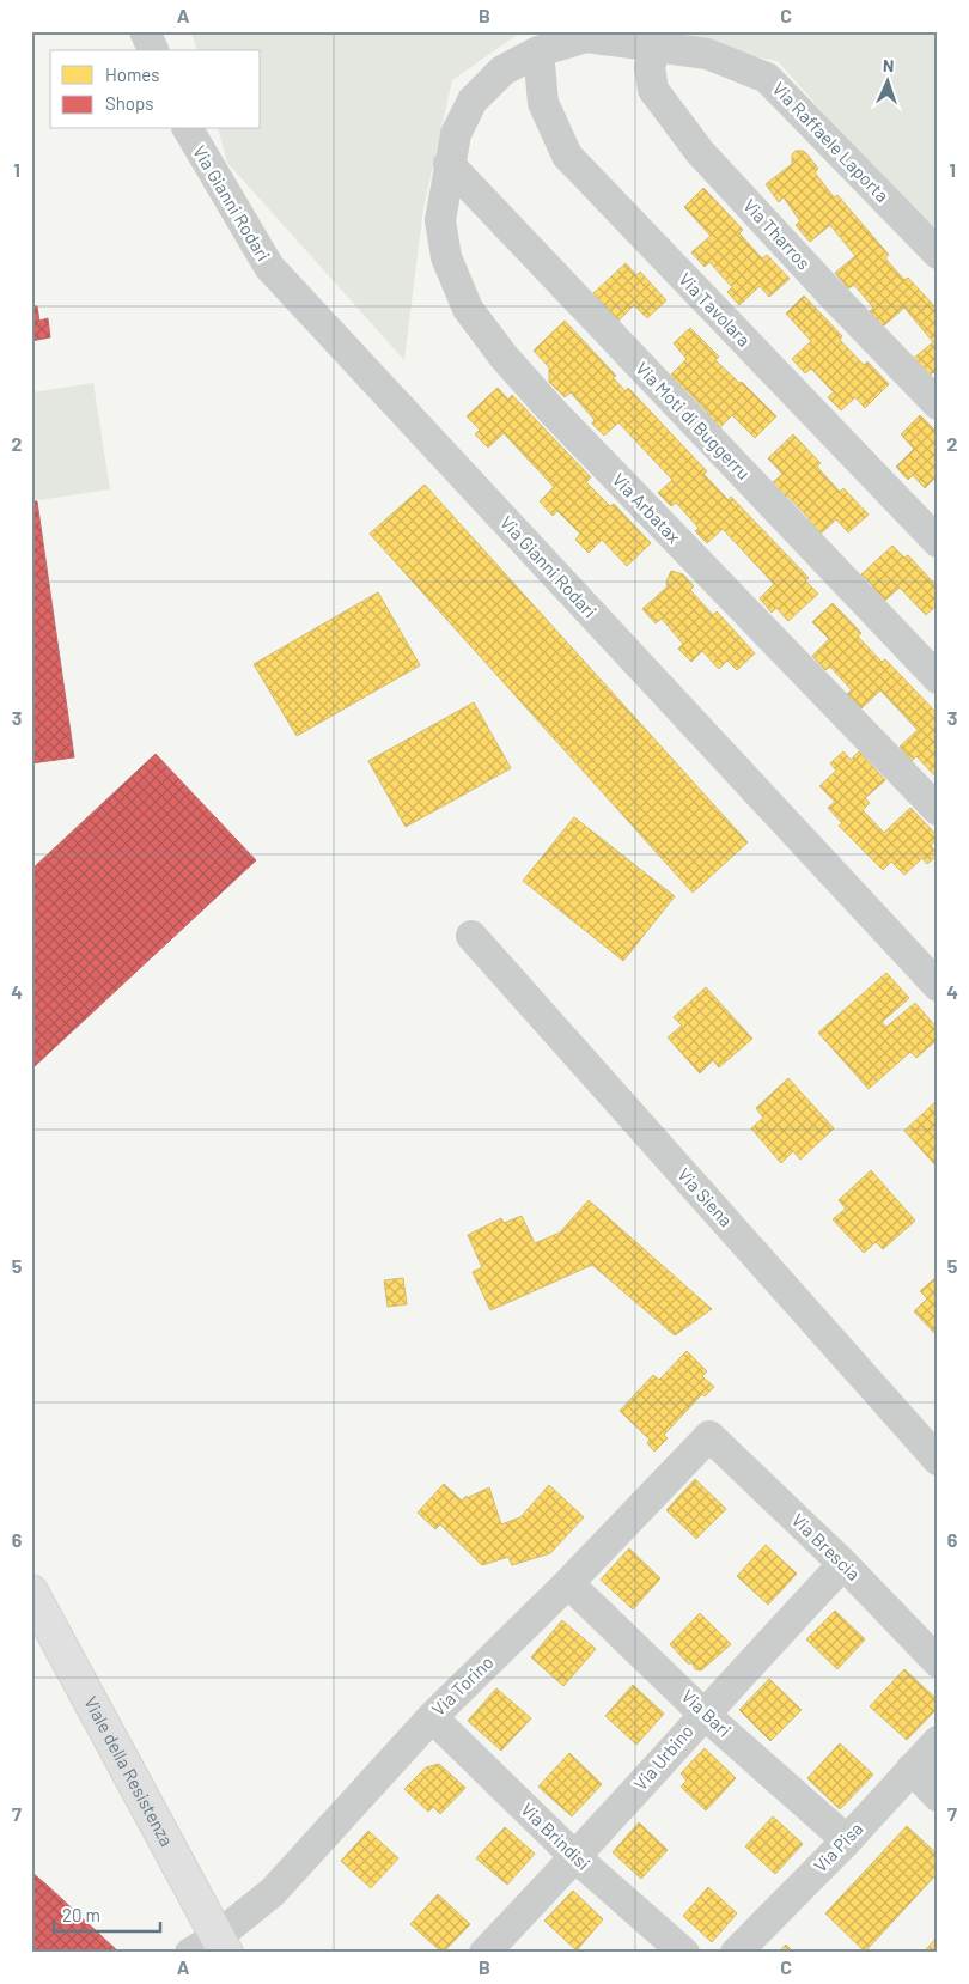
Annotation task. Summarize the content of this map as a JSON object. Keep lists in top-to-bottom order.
{
  "streets": {
    "main road": ["Viale della Resistenza"],
    "street": [
      "Via Raffaele Laporta",
      "Via Gianni Rodari",
      "Via Tharros",
      "Via Tavolara",
      "Via Moti di Buggerru",
      "Via Arbatax",
      "Via Siena",
      "Via Brescia",
      "Via Torino",
      "Via Bari",
      "Via Urbino",
      "Via Brindisi",
      "Via Pisa"
    ]
  },
  "crossings": [
    ["Via Raffaele Laporta", "Via Tharros"],
    ["Via Raffaele Laporta", "Via Tavolara"],
    ["Via Raffaele Laporta", "Via Moti di Buggerru"],
    ["Via Raffaele Laporta", "Via Arbatax"],
    ["Via Moti di Buggerru", "Via Arbatax"],
    ["Via Brescia", "Via Torino"],
    ["Via Brescia", "Via Urbino"],
    ["Via Torino", "Via Bari"],
    ["Via Torino", "Viale della Resistenza"],
    ["Via Torino", "Via Brindisi"],
    ["Via Bari", "Via Urbino"],
    ["Via Bari", "Via Pisa"],
    ["Via Urbino", "Via Brindisi"]
  ],
  "legend": ["Homes", "Shops"],
  "scale_bar": "20 m",
  "north": "top",
  "grid": {
    "columns": ["A", "B", "C"],
    "rows": [
      "1",
      "2",
      "3",
      "4",
      "5",
      "6",
      "7"
    ]
  }
}
